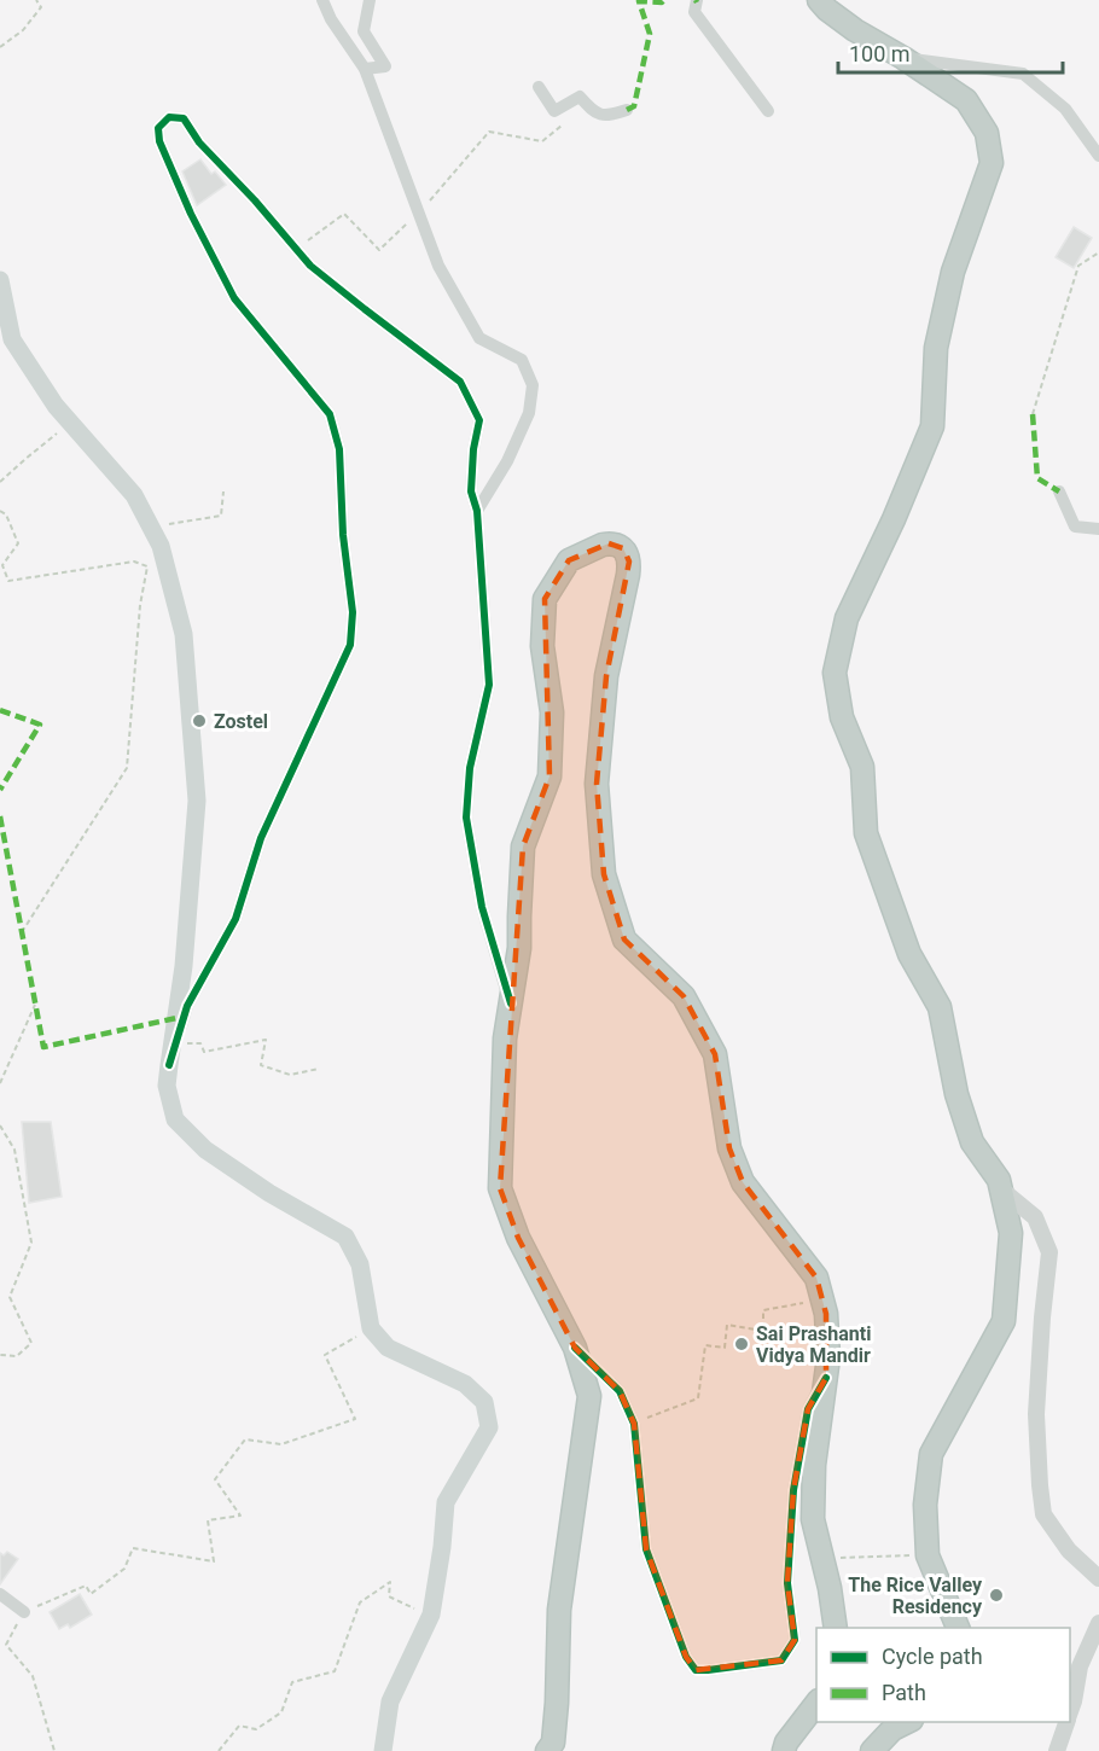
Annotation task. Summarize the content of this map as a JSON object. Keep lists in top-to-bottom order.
{
  "places": ["Zostel", "Sai Prashanti Vidya Mandir", "The Rice Valley Residency"],
  "legend": ["Cycle path", "Path"],
  "scale_bar": "100 m"
}
